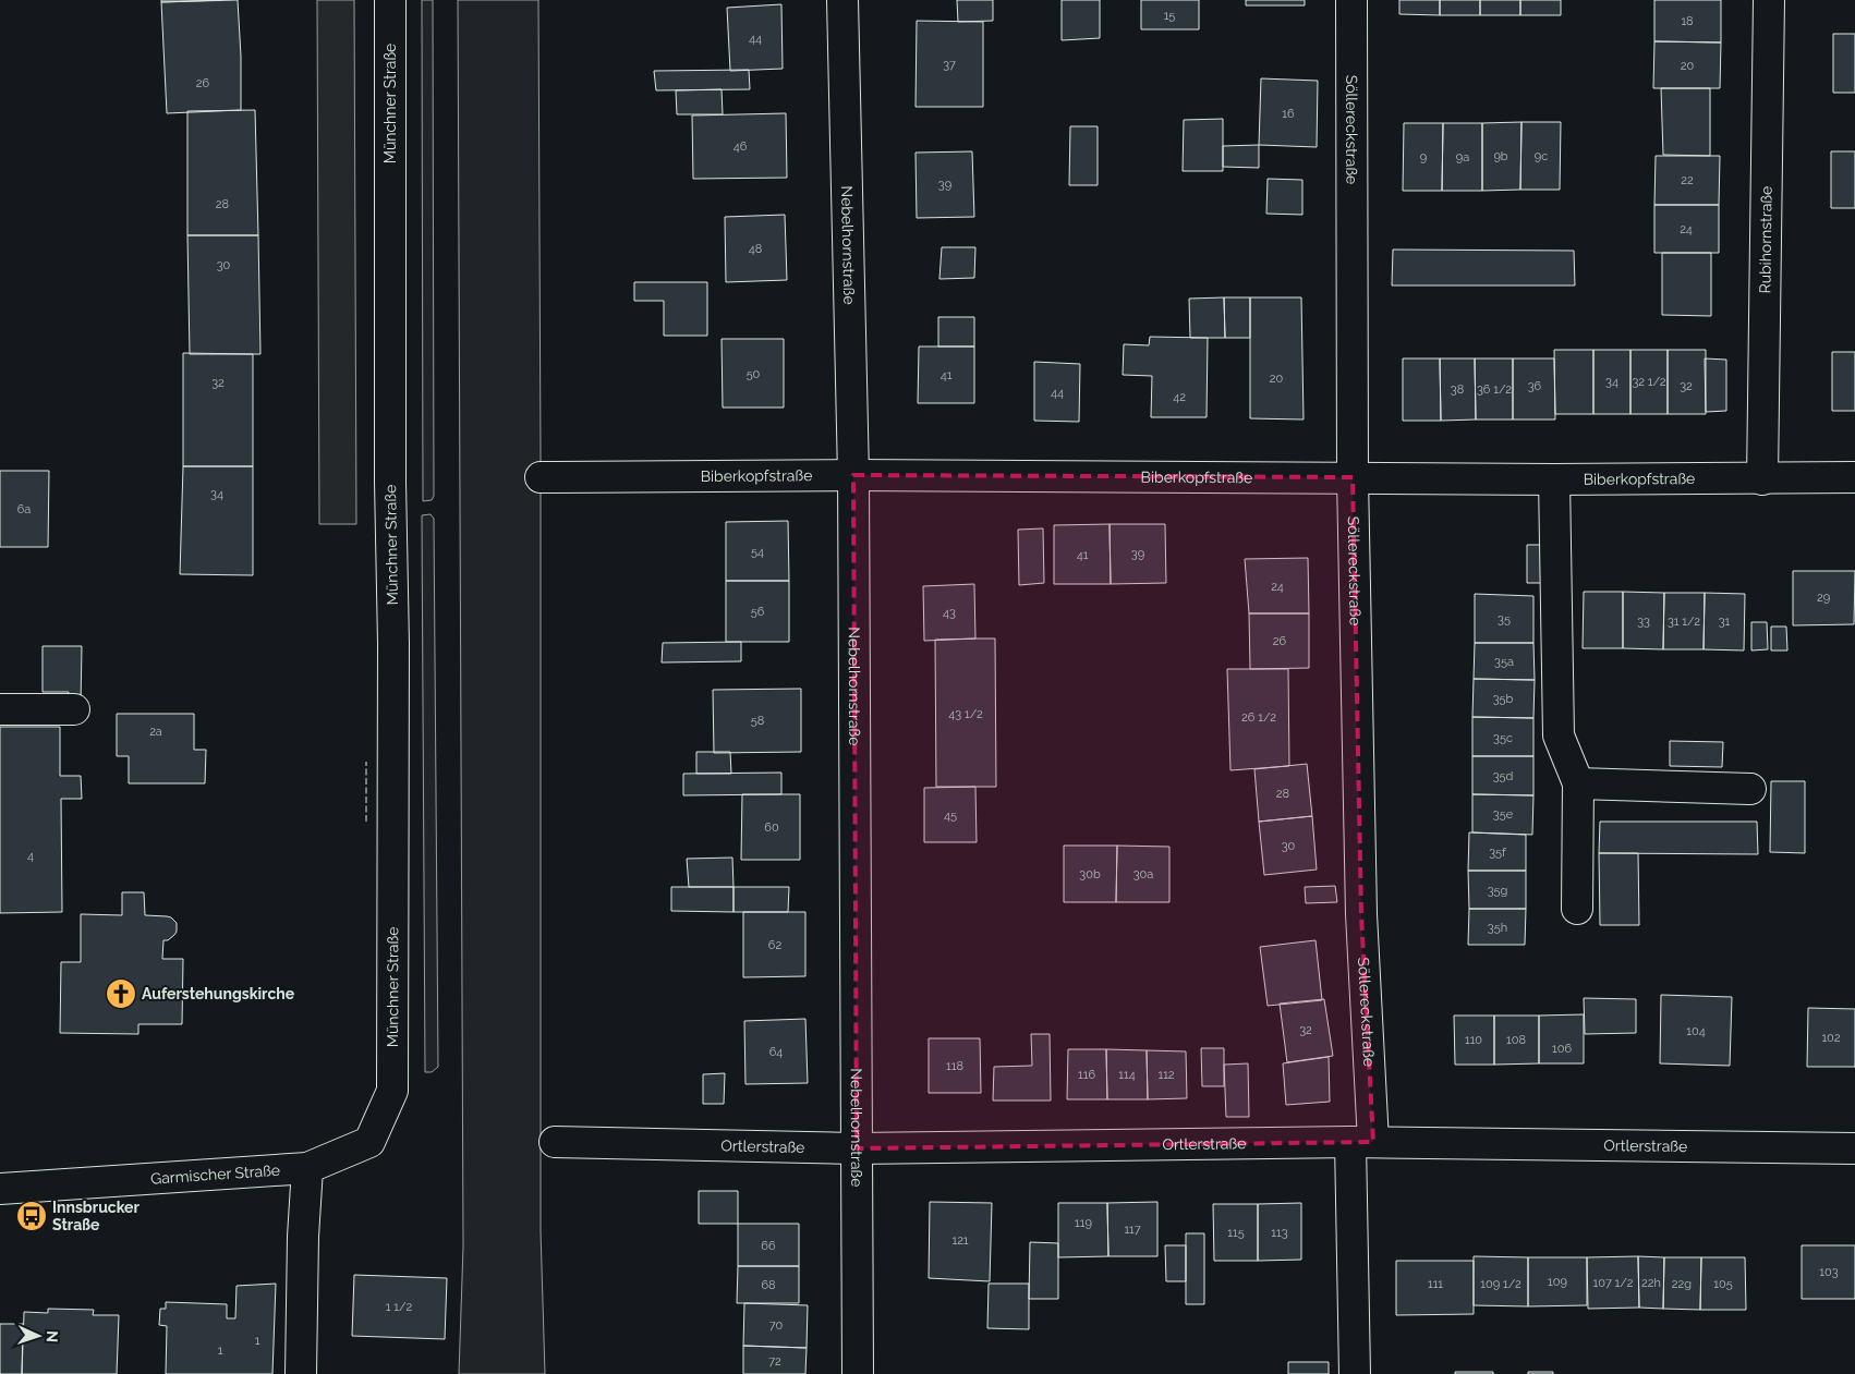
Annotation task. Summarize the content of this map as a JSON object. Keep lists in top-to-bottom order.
{
  "streets": {
    "street": [
      "Münchner Straße",
      "Söllereckstraße",
      "Rubihornstraße",
      "Nebelhornstraße",
      "Biberkopfstraße",
      "Ortlerstraße",
      "Garmischer Straße"
    ]
  },
  "crossings": [
    ["Münchner Straße", "Garmischer Straße"],
    ["Söllereckstraße", "Biberkopfstraße"],
    ["Söllereckstraße", "Ortlerstraße"],
    ["Rubihornstraße", "Biberkopfstraße"],
    ["Nebelhornstraße", "Biberkopfstraße"],
    ["Nebelhornstraße", "Ortlerstraße"]
  ],
  "places": {
    "church": ["Auferstehungskirche"],
    "bus stop": ["Innsbrucker Straße"]
  },
  "house_numbers": [
    "15",
    "18",
    "44",
    "37",
    "20",
    "26",
    "16",
    "46",
    "9b",
    "9c",
    "9",
    "9a",
    "22",
    "39",
    "28",
    "24",
    "48",
    "30",
    "50",
    "41",
    "20",
    "34",
    "32 1/2",
    "32",
    "36",
    "32",
    "38",
    "36 1/2",
    "44",
    "42",
    "34",
    "6a",
    "54",
    "39",
    "41",
    "24",
    "29",
    "56",
    "43",
    "35",
    "33",
    "31 1/2",
    "31",
    "26",
    "35a",
    "35b",
    "43 1/2",
    "26 1/2",
    "58",
    "2a",
    "35c",
    "35d",
    "28",
    "35e",
    "45",
    "60",
    "30",
    "35f",
    "4",
    "30b",
    "30a",
    "35g",
    "35h",
    "62",
    "32",
    "104",
    "102",
    "110",
    "108",
    "106",
    "64",
    "118",
    "116",
    "114",
    "112",
    "119",
    "117",
    "115",
    "113",
    "121",
    "66",
    "103",
    "109",
    "107 1/2",
    "22h",
    "111",
    "109 1/2",
    "22g",
    "105",
    "68",
    "1 1/2",
    "70",
    "1",
    "1",
    "72"
  ],
  "north": "right"
}
